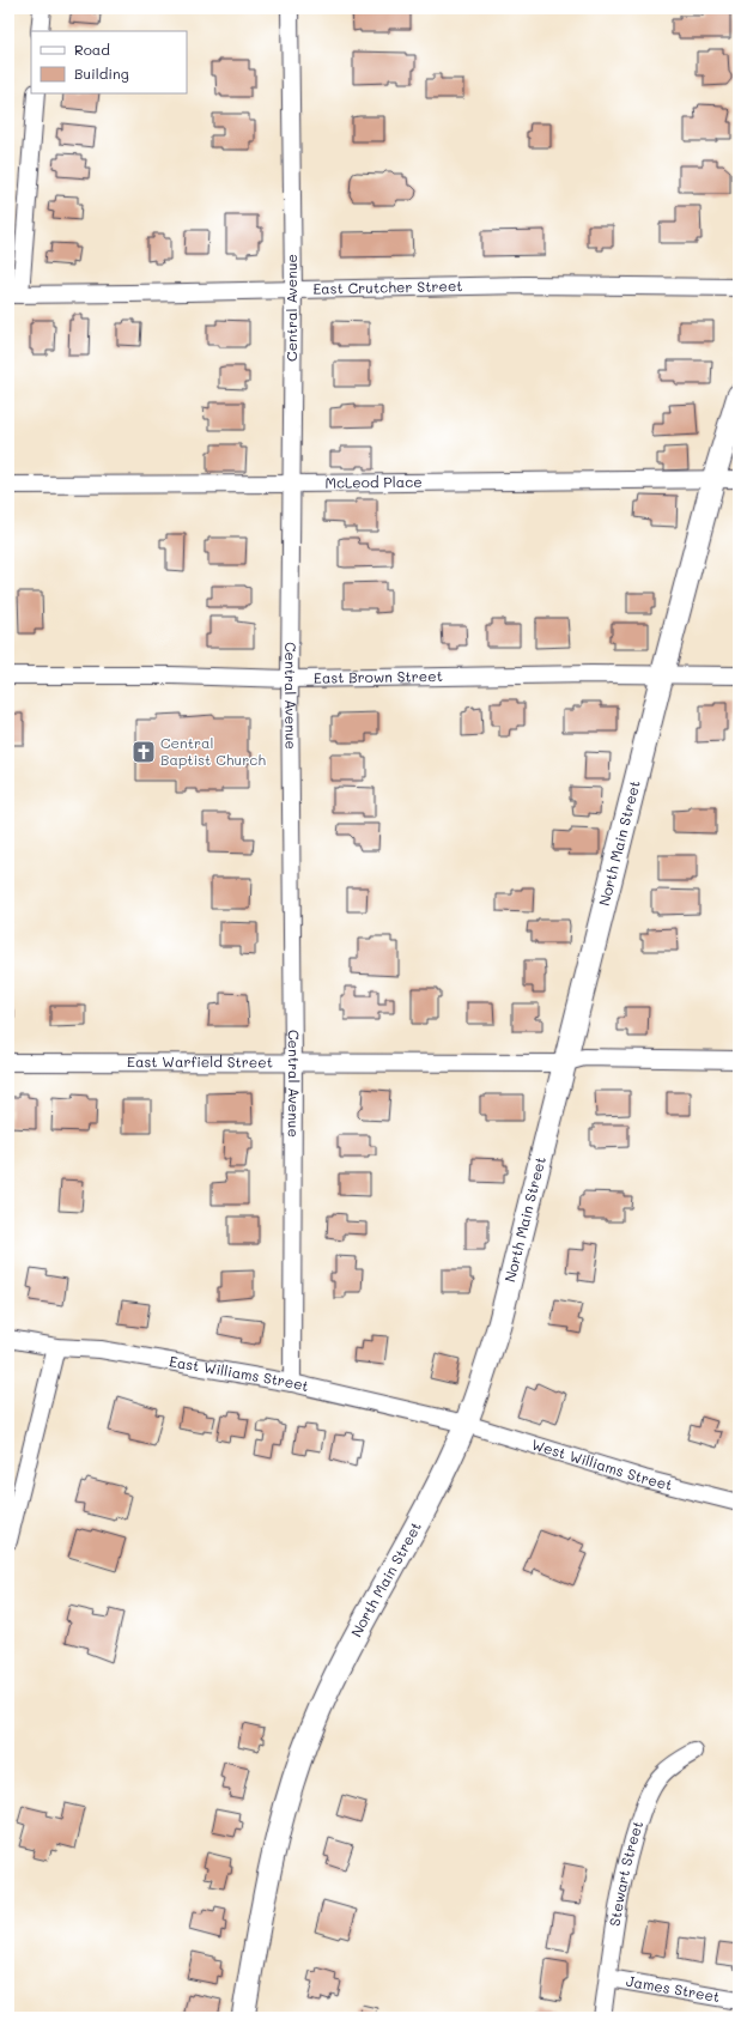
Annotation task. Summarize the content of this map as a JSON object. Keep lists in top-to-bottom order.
{
  "streets": {
    "street": [
      "East Crutcher Street",
      "Central Avenue",
      "McLeod Place",
      "East Brown Street",
      "North Main Street",
      "East Warfield Street",
      "East Williams Street",
      "West Williams Street",
      "Stewart Street",
      "James Street"
    ]
  },
  "crossings": [
    ["East Crutcher Street", "Central Avenue"],
    ["Central Avenue", "McLeod Place"],
    ["Central Avenue", "East Brown Street"],
    ["Central Avenue", "East Warfield Street"],
    ["Central Avenue", "East Williams Street"],
    ["McLeod Place", "North Main Street"],
    ["East Brown Street", "North Main Street"],
    ["North Main Street", "East Warfield Street"],
    ["North Main Street", "East Williams Street"],
    ["North Main Street", "West Williams Street"],
    ["East Williams Street", "West Williams Street"],
    ["Stewart Street", "James Street"]
  ],
  "places": {
    "church": ["Central Baptist Church"]
  },
  "legend": ["Road", "Building"]
}
